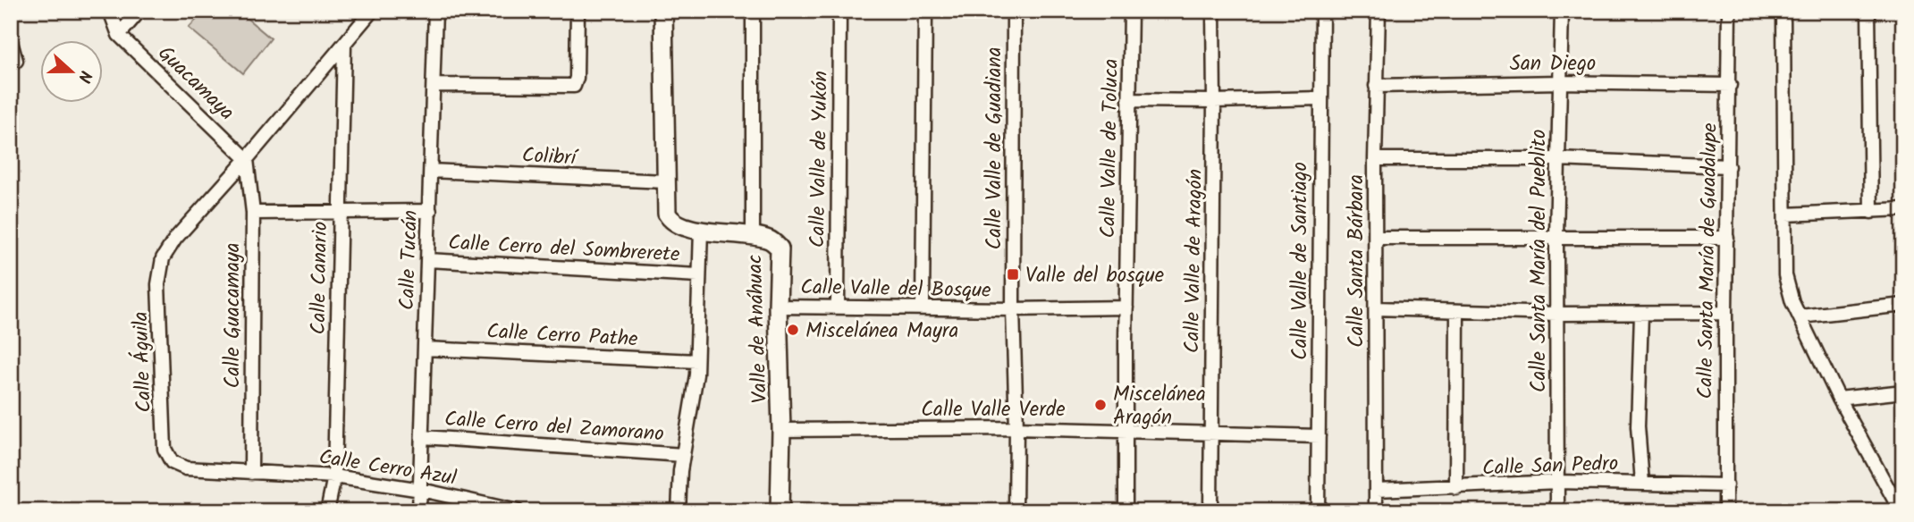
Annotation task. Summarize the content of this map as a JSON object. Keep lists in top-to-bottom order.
{
  "streets": {
    "street": [
      "San Diego",
      "Guacamaya",
      "Calle Valle de Guadiana",
      "Calle Valle de Toluca",
      "Colibrí",
      "Calle Valle de Yukón",
      "Calle Cerro del Sombrerete",
      "Calle Tucán",
      "Calle Valle de Aragón",
      "Calle Valle de Santiago",
      "Calle Santa Bárbara",
      "Calle Santa María del Pueblito",
      "Calle Santa María de Guadalupe",
      "Calle Canario",
      "Calle Valle del Bosque",
      "Calle Guacamaya",
      "Valle de Anáhuac",
      "Calle Cerro Pathe",
      "Calle Águila",
      "Calle Valle Verde",
      "Calle Cerro del Zamorano",
      "Calle San Pedro",
      "Calle Cerro Azul"
    ]
  },
  "crossings": [
    ["San Diego", "Calle Santa Bárbara"],
    ["San Diego", "Calle Santa María del Pueblito"],
    ["San Diego", "Calle Santa María de Guadalupe"],
    ["Guacamaya", "Calle Guacamaya"],
    ["Guacamaya", "Calle Águila"],
    ["Calle Valle de Guadiana", "Calle Valle del Bosque"],
    ["Calle Valle de Guadiana", "Calle Valle Verde"],
    ["Calle Valle de Toluca", "Calle Valle del Bosque"],
    ["Calle Valle de Toluca", "Calle Valle Verde"],
    ["Colibrí", "Calle Tucán"],
    ["Calle Valle de Yukón", "Calle Valle del Bosque"],
    ["Calle Cerro del Sombrerete", "Calle Tucán"],
    ["Calle Tucán", "Calle Cerro Pathe"],
    ["Calle Tucán", "Calle Cerro del Zamorano"],
    ["Calle Tucán", "Calle Cerro Azul"],
    ["Calle Valle de Aragón", "Calle Valle Verde"],
    ["Calle Valle de Santiago", "Calle Valle Verde"],
    ["Calle Santa Bárbara", "Calle San Pedro"],
    ["Calle Santa María del Pueblito", "Calle San Pedro"],
    ["Calle Santa María de Guadalupe", "Calle San Pedro"],
    ["Calle Canario", "Calle Cerro Azul"],
    ["Calle Valle del Bosque", "Valle de Anáhuac"],
    ["Calle Guacamaya", "Calle Águila"],
    ["Calle Guacamaya", "Calle Cerro Azul"],
    ["Valle de Anáhuac", "Calle Valle Verde"],
    ["Calle Águila", "Calle Cerro Azul"]
  ],
  "places": {
    "transit": ["Valle del bosque"],
    "other": ["Miscelánea Mayra", "Miscelánea Aragón"]
  },
  "north": "right"
}
